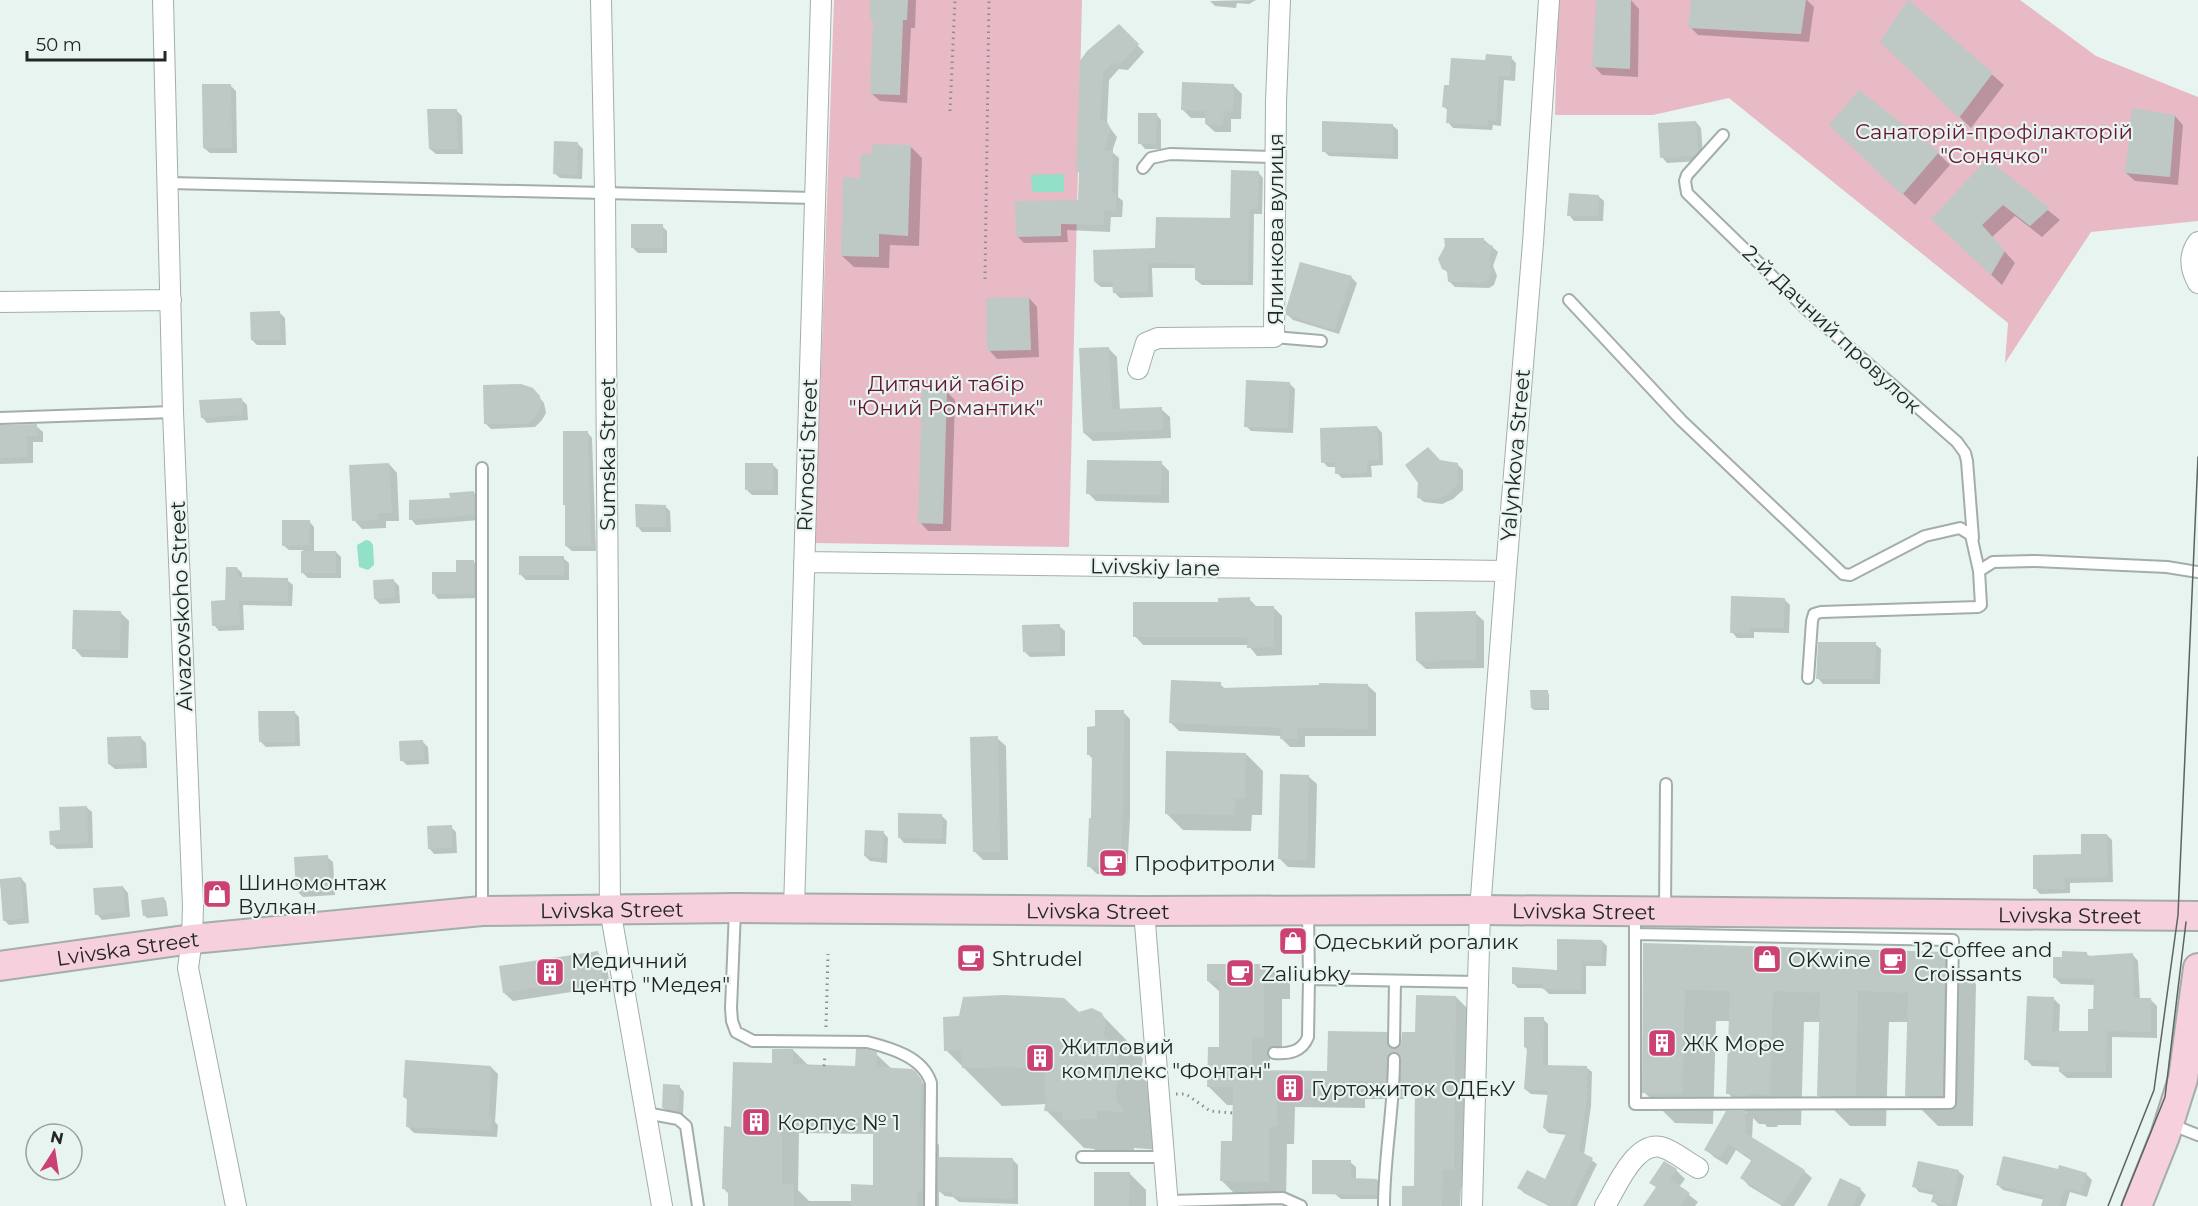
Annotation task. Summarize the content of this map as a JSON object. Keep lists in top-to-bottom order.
{
  "streets": {
    "main road": ["Lvivska Street"],
    "street": [
      "Ялинкова вулиця",
      "Sumska Street",
      "Rivnosti Street",
      "Yalynkova Street",
      "Lvivskiy lane",
      "Aivazovskoho Street"
    ],
    "lane": ["2-й Дачний провулок"]
  },
  "crossings": [
    ["Sumska Street", "Lvivska Street"],
    ["Rivnosti Street", "Lvivskiy lane"],
    ["Rivnosti Street", "Lvivska Street"],
    ["Yalynkova Street", "Lvivskiy lane"],
    ["Yalynkova Street", "Lvivska Street"],
    ["Aivazovskoho Street", "Lvivska Street"]
  ],
  "parks": ["Санаторій-профілакторій \"Сонячко\"", "Дитячий табір \"Юний Романтик\""],
  "places": {
    "cafe": [
      "Профитроли",
      "Shtrudel",
      "12 Coffee and Croissants",
      "Zaliubky"
    ],
    "shop": ["Шиномонтаж Вулкан", "Одеський рогалик", "OKwine"],
    "building": [
      "Медичний центр \"Медея\"",
      "ЖК Море",
      "Житловий комплекс \"Фонтан\"",
      "Гуртожиток ОДЕкУ",
      "Корпус № 1"
    ]
  },
  "scale_bar": "50 m",
  "north": "top"
}
